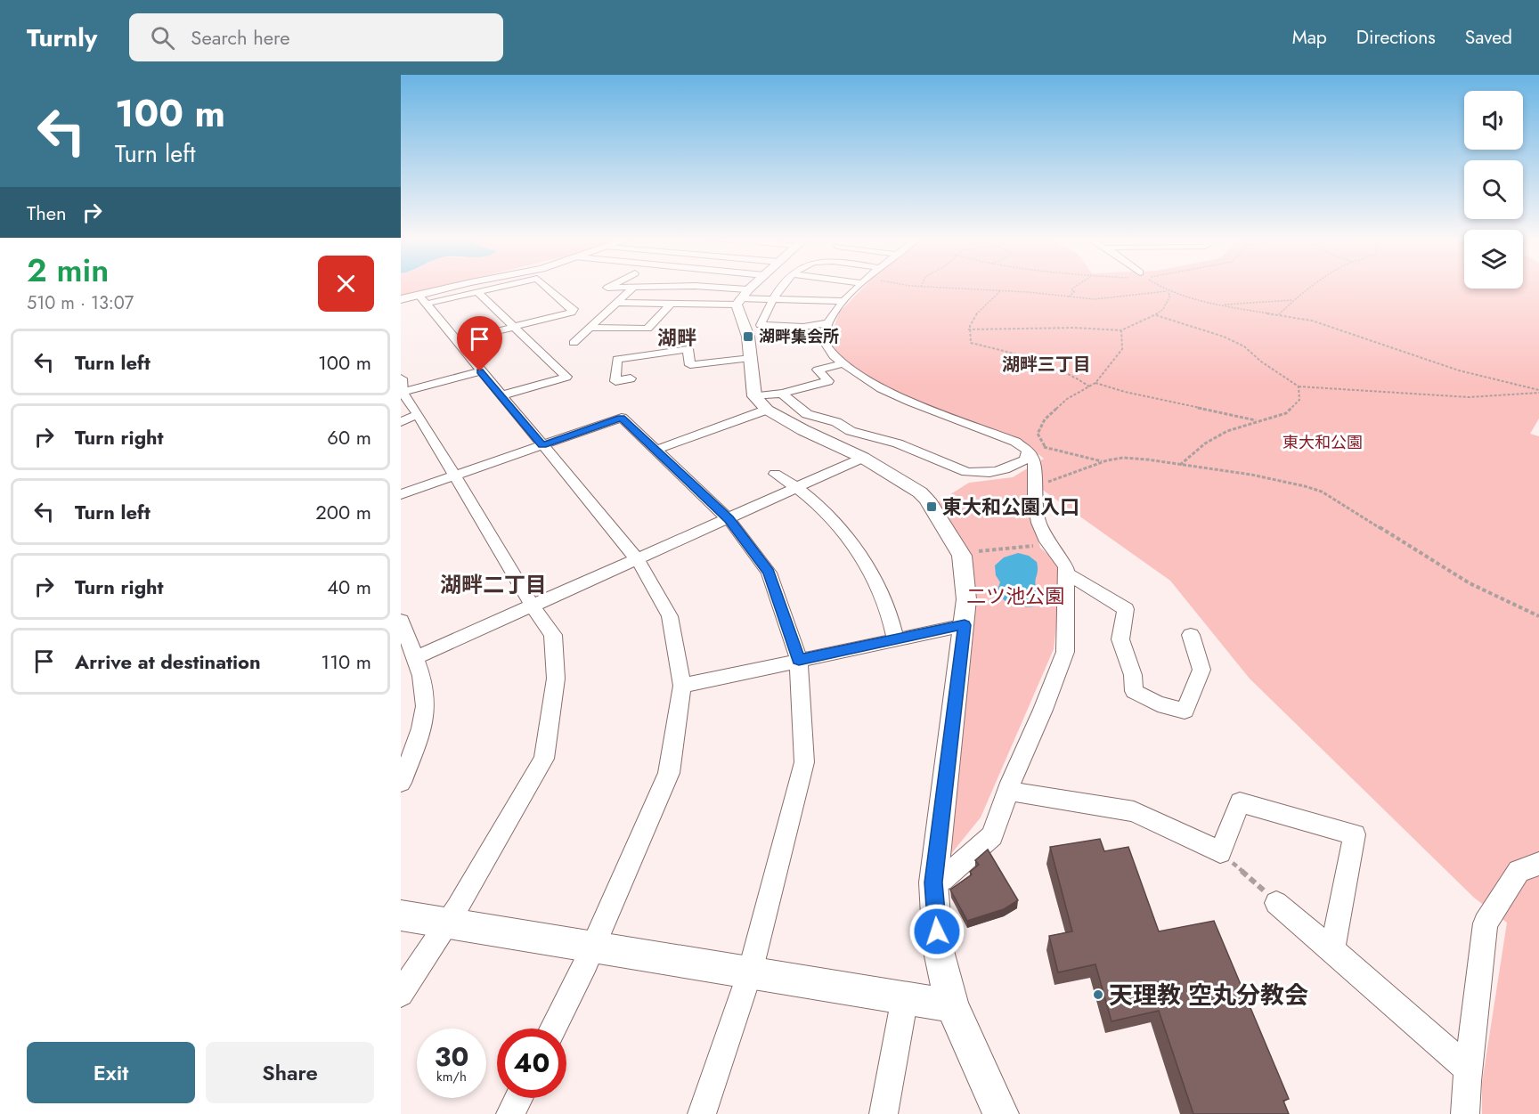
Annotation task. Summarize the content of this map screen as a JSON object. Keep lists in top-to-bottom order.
{
  "districts": ["湖畔", "湖畔三丁目", "湖畔二丁目"],
  "parks": ["東大和公園", "二ツ池公園"],
  "places": {
    "transit": ["湖畔集会所", "東大和公園入口"],
    "other": ["天理教 空丸分教会"]
  },
  "page": {
    "header": "Turnly",
    "search": "Search here",
    "nav": ["Map", "Directions", "Saved"],
    "turn": ["100 m", "Turn left"],
    "then": "Then",
    "heading": ["2 min", "510 m · 13:07"],
    "list": [
      {
        "name": "Turn left",
        "value": "100 m"
      },
      {
        "name": "Turn right",
        "value": "60 m"
      },
      {
        "name": "Turn left",
        "value": "200 m"
      },
      {
        "name": "Turn right",
        "value": "40 m"
      },
      {
        "name": "Arrive at destination",
        "value": "110 m"
      }
    ],
    "speed": "30 km/h",
    "limit": "40",
    "buttons": ["Exit", "Share"]
  }
}
